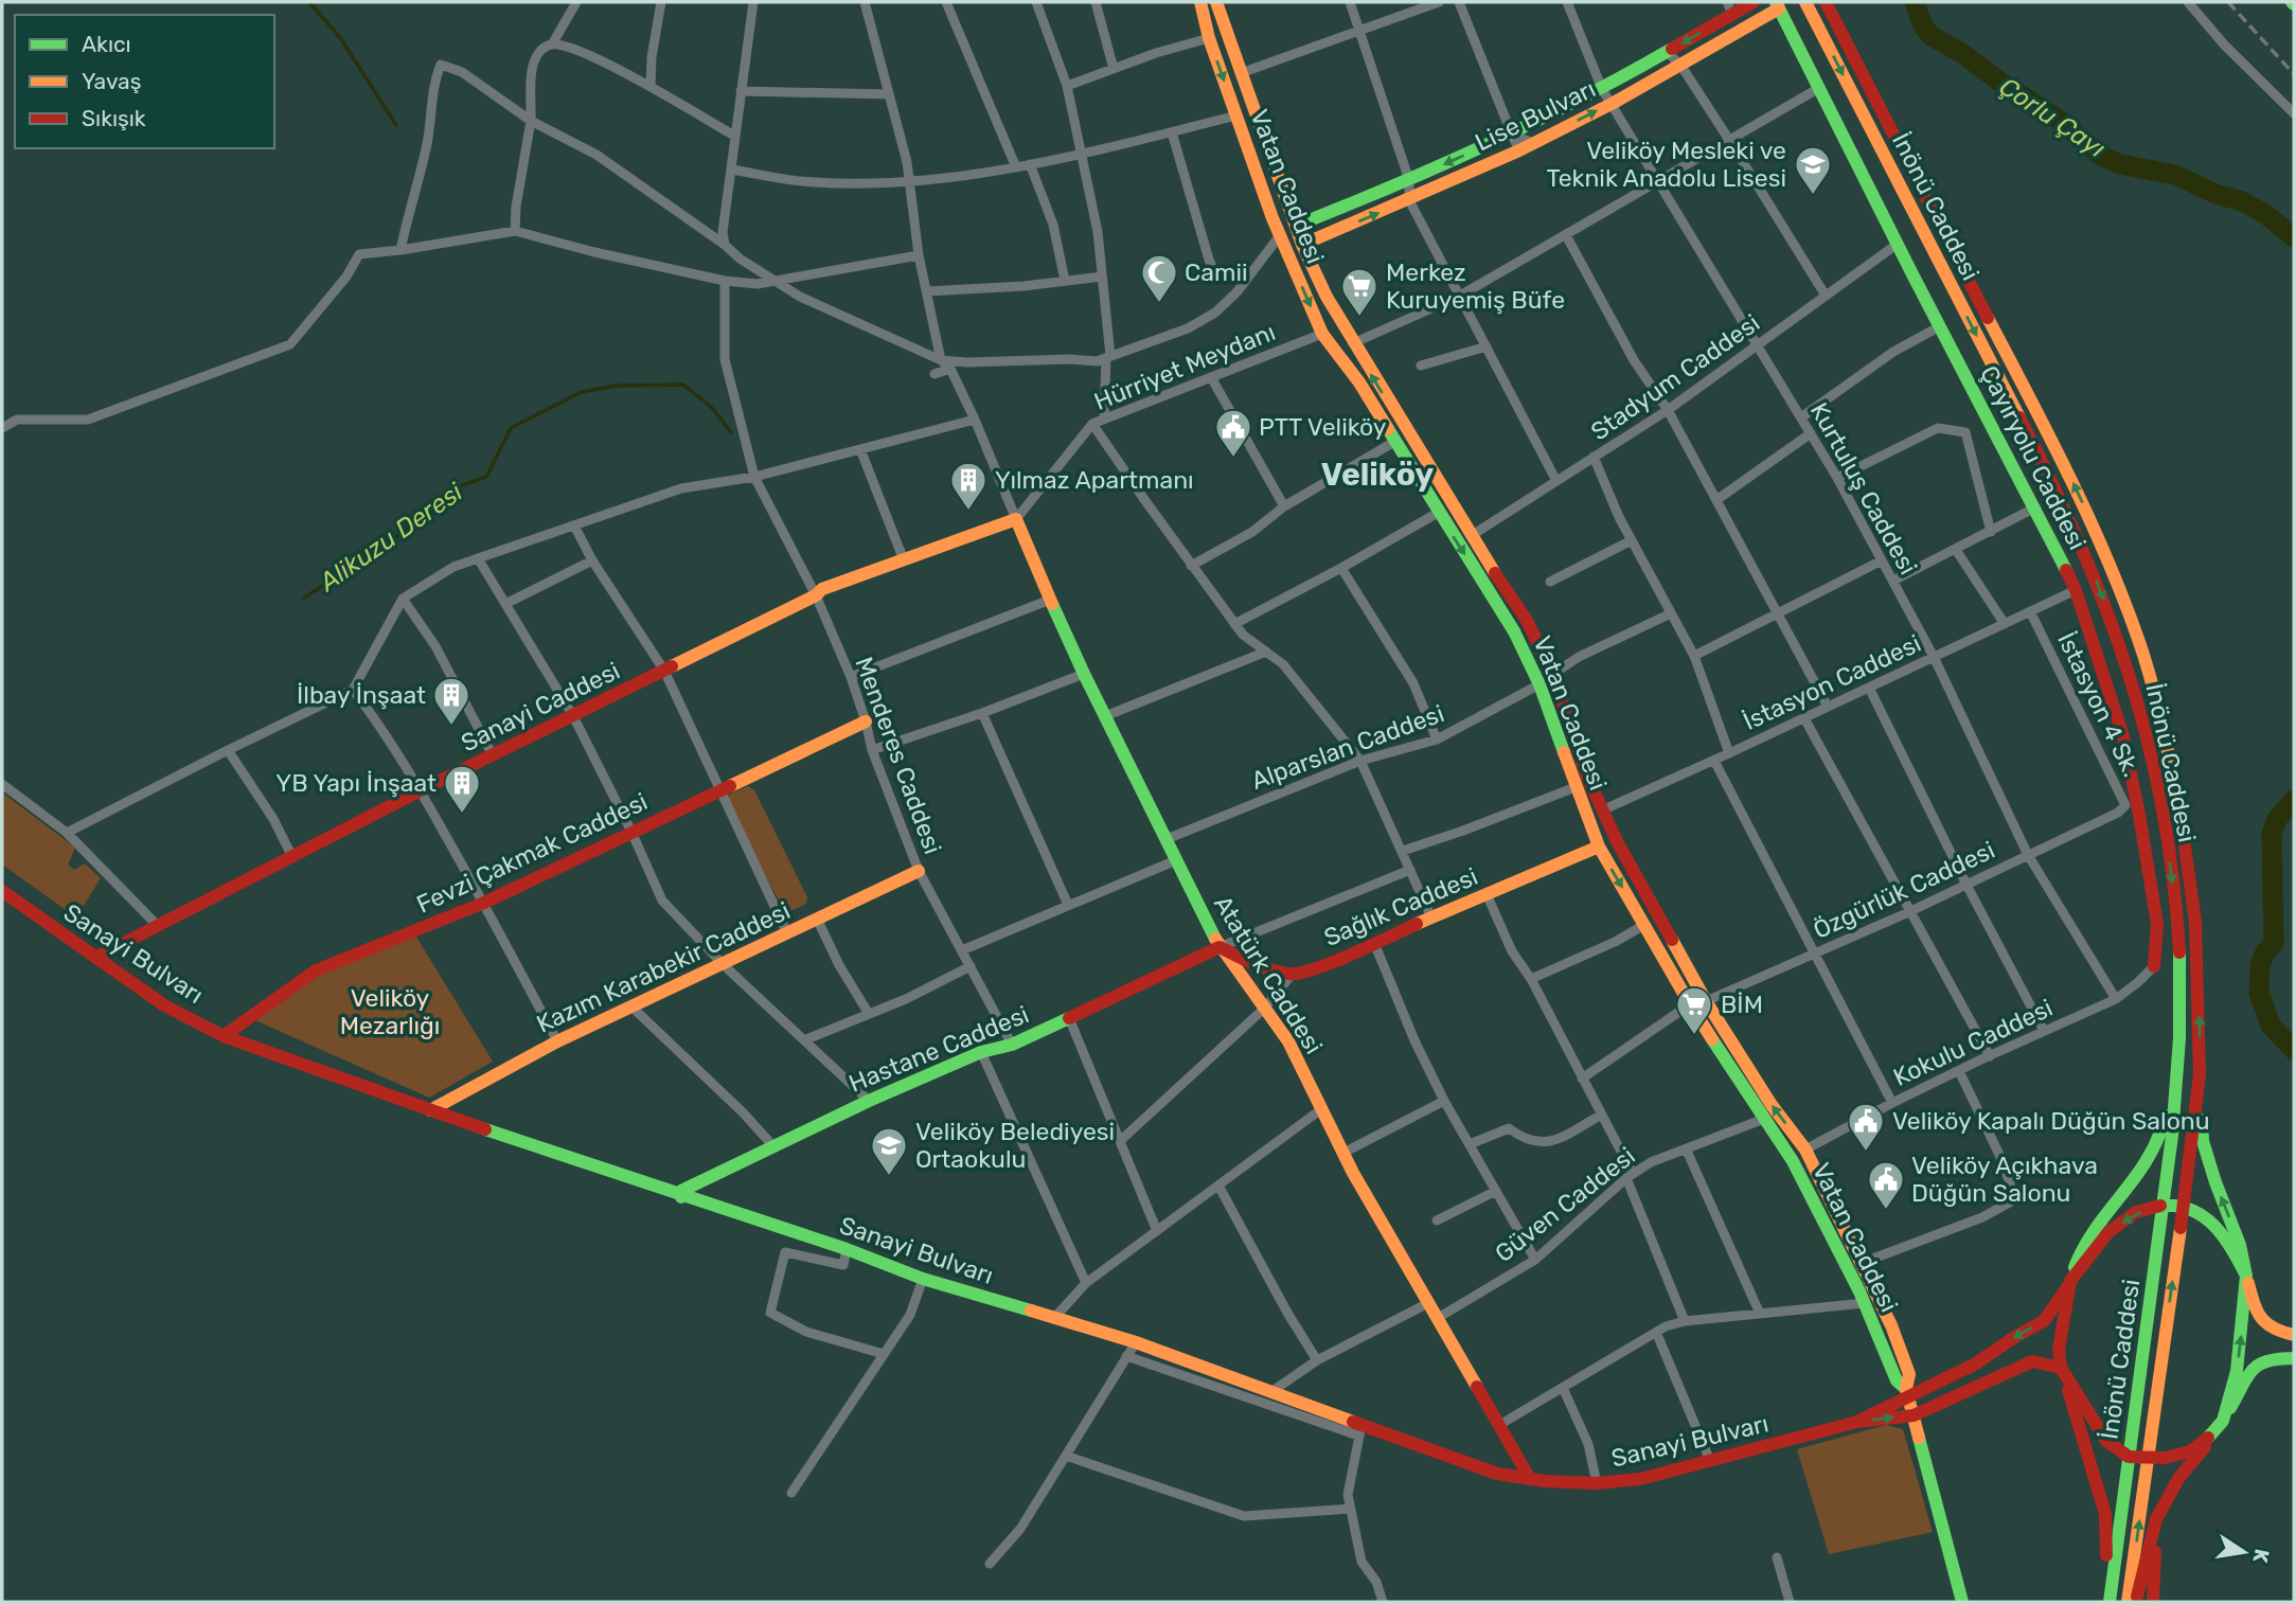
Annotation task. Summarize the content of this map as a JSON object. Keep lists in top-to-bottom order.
{
  "streets": {
    "main road": [
      "Lise Bulvarı",
      "Vatan Caddesi",
      "İnönü Caddesi",
      "Çayıryolu Caddesi",
      "Sanayi Caddesi",
      "Fevzi Çakmak Caddesi",
      "Sağlık Caddesi",
      "Sanayi Bulvarı",
      "Kazım Karabekir Caddesi",
      "Atatürk Caddesi",
      "Hastane Caddesi"
    ],
    "street": [
      "Hürriyet Meydanı",
      "Stadyum Caddesi",
      "Kurtuluş Caddesi",
      "İstasyon Caddesi",
      "İstasyon 4 Sk.",
      "Alparslan Caddesi",
      "Menderes Caddesi",
      "Özgürlük Caddesi",
      "Kokulu Caddesi",
      "Güven Caddesi"
    ]
  },
  "crossings": [
    ["Lise Bulvarı", "Vatan Caddesi"],
    ["Lise Bulvarı", "Çayıryolu Caddesi"],
    ["Lise Bulvarı", "Kurtuluş Caddesi"],
    ["Vatan Caddesi", "Hürriyet Meydanı"],
    ["Vatan Caddesi", "Stadyum Caddesi"],
    ["Vatan Caddesi", "İstasyon Caddesi"],
    ["Vatan Caddesi", "Alparslan Caddesi"],
    ["Vatan Caddesi", "Özgürlük Caddesi"],
    ["Vatan Caddesi", "Sağlık Caddesi"],
    ["Vatan Caddesi", "Kokulu Caddesi"],
    ["Vatan Caddesi", "Güven Caddesi"],
    ["Hürriyet Meydanı", "Sanayi Caddesi"],
    ["Hürriyet Meydanı", "Atatürk Caddesi"],
    ["Stadyum Caddesi", "Çayıryolu Caddesi"],
    ["Stadyum Caddesi", "Kurtuluş Caddesi"],
    ["Çayıryolu Caddesi", "İstasyon Caddesi"],
    ["Çayıryolu Caddesi", "Kokulu Caddesi"],
    ["Kurtuluş Caddesi", "İstasyon Caddesi"],
    ["Kurtuluş Caddesi", "Özgürlük Caddesi"],
    ["Kurtuluş Caddesi", "Kokulu Caddesi"],
    ["İstasyon Caddesi", "İstasyon 4 Sk."],
    ["İstasyon 4 Sk.", "Özgürlük Caddesi"],
    ["Sanayi Caddesi", "Menderes Caddesi"],
    ["Sanayi Caddesi", "Sanayi Bulvarı"],
    ["Sanayi Caddesi", "Atatürk Caddesi"],
    ["Alparslan Caddesi", "Atatürk Caddesi"],
    ["Menderes Caddesi", "Fevzi Çakmak Caddesi"],
    ["Menderes Caddesi", "Kazım Karabekir Caddesi"],
    ["Menderes Caddesi", "Hastane Caddesi"],
    ["Fevzi Çakmak Caddesi", "Sanayi Bulvarı"],
    ["Sanayi Bulvarı", "Kazım Karabekir Caddesi"],
    ["Sanayi Bulvarı", "Atatürk Caddesi"],
    ["Sanayi Bulvarı", "Hastane Caddesi"],
    ["Atatürk Caddesi", "Hastane Caddesi"],
    ["Atatürk Caddesi", "Güven Caddesi"]
  ],
  "districts": ["Veliköy"],
  "water": ["Çorlu Çayı", "Alikuzu Deresi"],
  "parks": ["Veliköy Mezarlığı"],
  "places": {
    "school or university": ["Veliköy Mesleki ve Teknik Anadolu Lisesi", "Veliköy Belediyesi Ortaokulu"],
    "mosque": ["Camii"],
    "supermarket": ["Merkez Kuruyemiş Büfe", "BİM"],
    "public building": ["PTT Veliköy", "Veliköy Kapalı Düğün Salonu", "Veliköy Açıkhava Düğün Salonu"],
    "building": ["Yılmaz Apartmanı", "İlbay İnşaat", "YB Yapı İnşaat"]
  },
  "legend": ["Akıcı", "Yavaş", "Sıkışık"],
  "north": "right"
}
